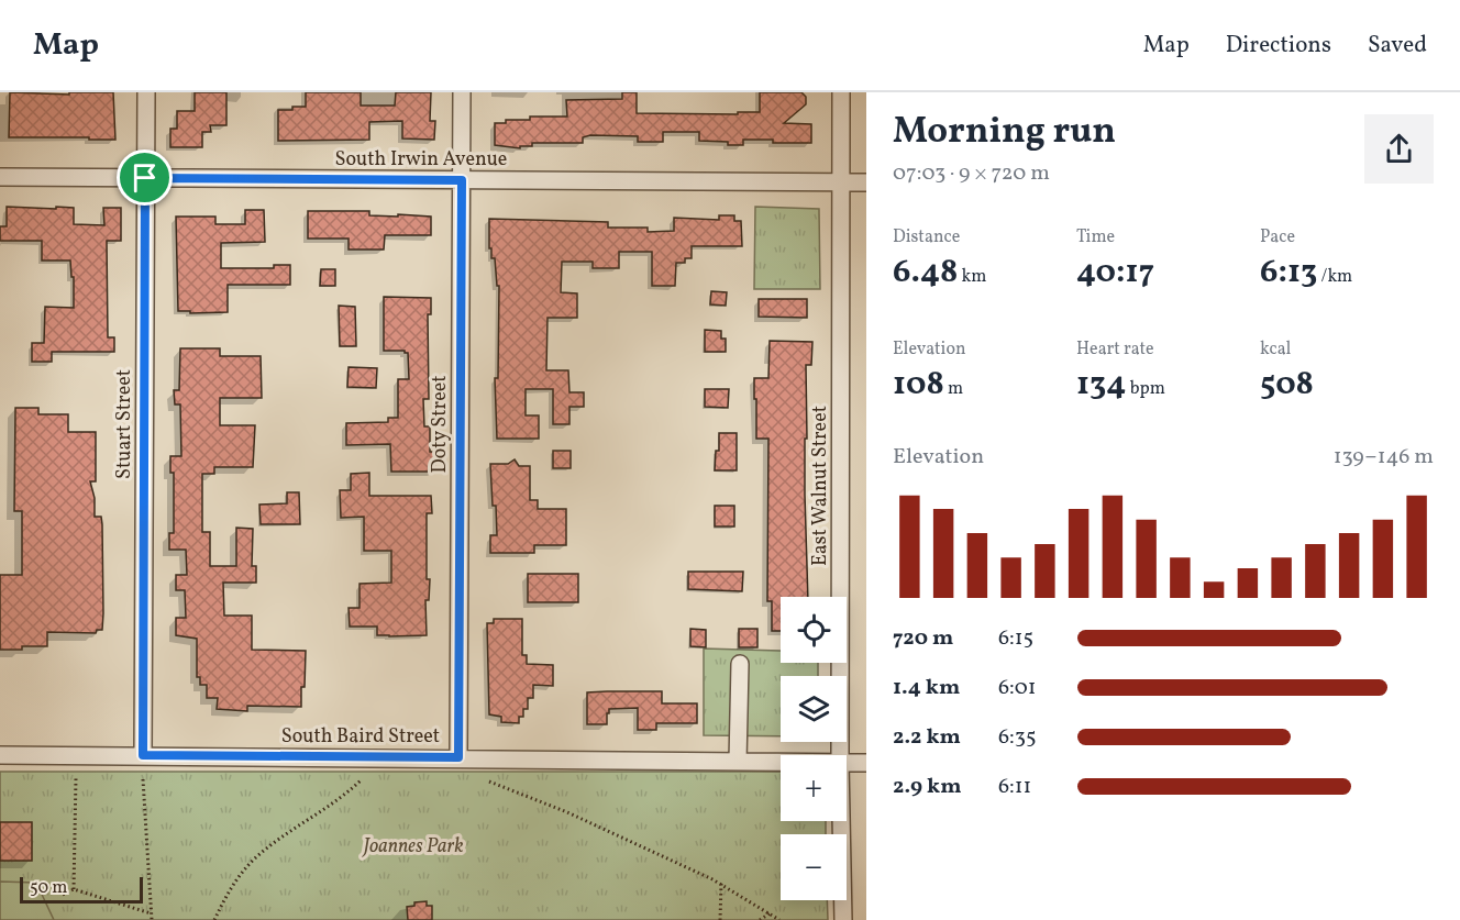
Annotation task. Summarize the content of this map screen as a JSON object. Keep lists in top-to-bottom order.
{
  "streets": {
    "street": [
      "South Irwin Avenue",
      "Stuart Street",
      "Doty Street",
      "East Walnut Street",
      "South Baird Street"
    ]
  },
  "crossings": [
    ["South Irwin Avenue", "Stuart Street"],
    ["South Irwin Avenue", "Doty Street"],
    ["South Irwin Avenue", "East Walnut Street"],
    ["Stuart Street", "South Baird Street"],
    ["Doty Street", "South Baird Street"]
  ],
  "parks": ["Joannes Park"],
  "scale_bar": "50 m",
  "page": {
    "header": "Map",
    "nav": ["Map", "Directions", "Saved"],
    "heading": ["Morning run", "07:03 · 9 × 720 m"],
    "stats": [
      ["Distance", "6.48 km"],
      ["Time", "40:17"],
      ["Pace", "6:13 /km"],
      ["Elevation", "108 m"],
      ["Heart rate", "134 bpm"],
      ["kcal", "508"]
    ],
    "chart": ["Elevation", "139–146 m"],
    "map_buttons": ["+", "−"],
    "list": [
      {
        "name": "720 m",
        "note": "6:15"
      },
      {
        "name": "1.4 km",
        "note": "6:01"
      },
      {
        "name": "2.2 km",
        "note": "6:35"
      },
      {
        "name": "2.9 km",
        "note": "6:11"
      }
    ],
    "scale": "50 m"
  }
}
